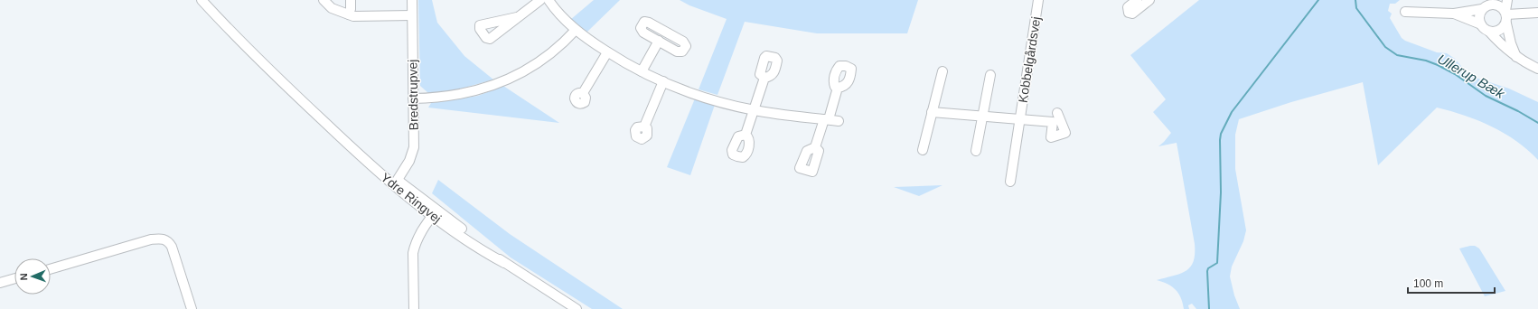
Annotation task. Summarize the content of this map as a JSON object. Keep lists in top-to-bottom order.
{
  "streets": {
    "street": ["Kobbelgårdsvej", "Bredstrupvej", "Ydre Ringvej"]
  },
  "crossings": [
    ["Bredstrupvej", "Ydre Ringvej"]
  ],
  "water": ["Ullerup Bæk"],
  "scale_bar": "100 m",
  "north": "left"
}
